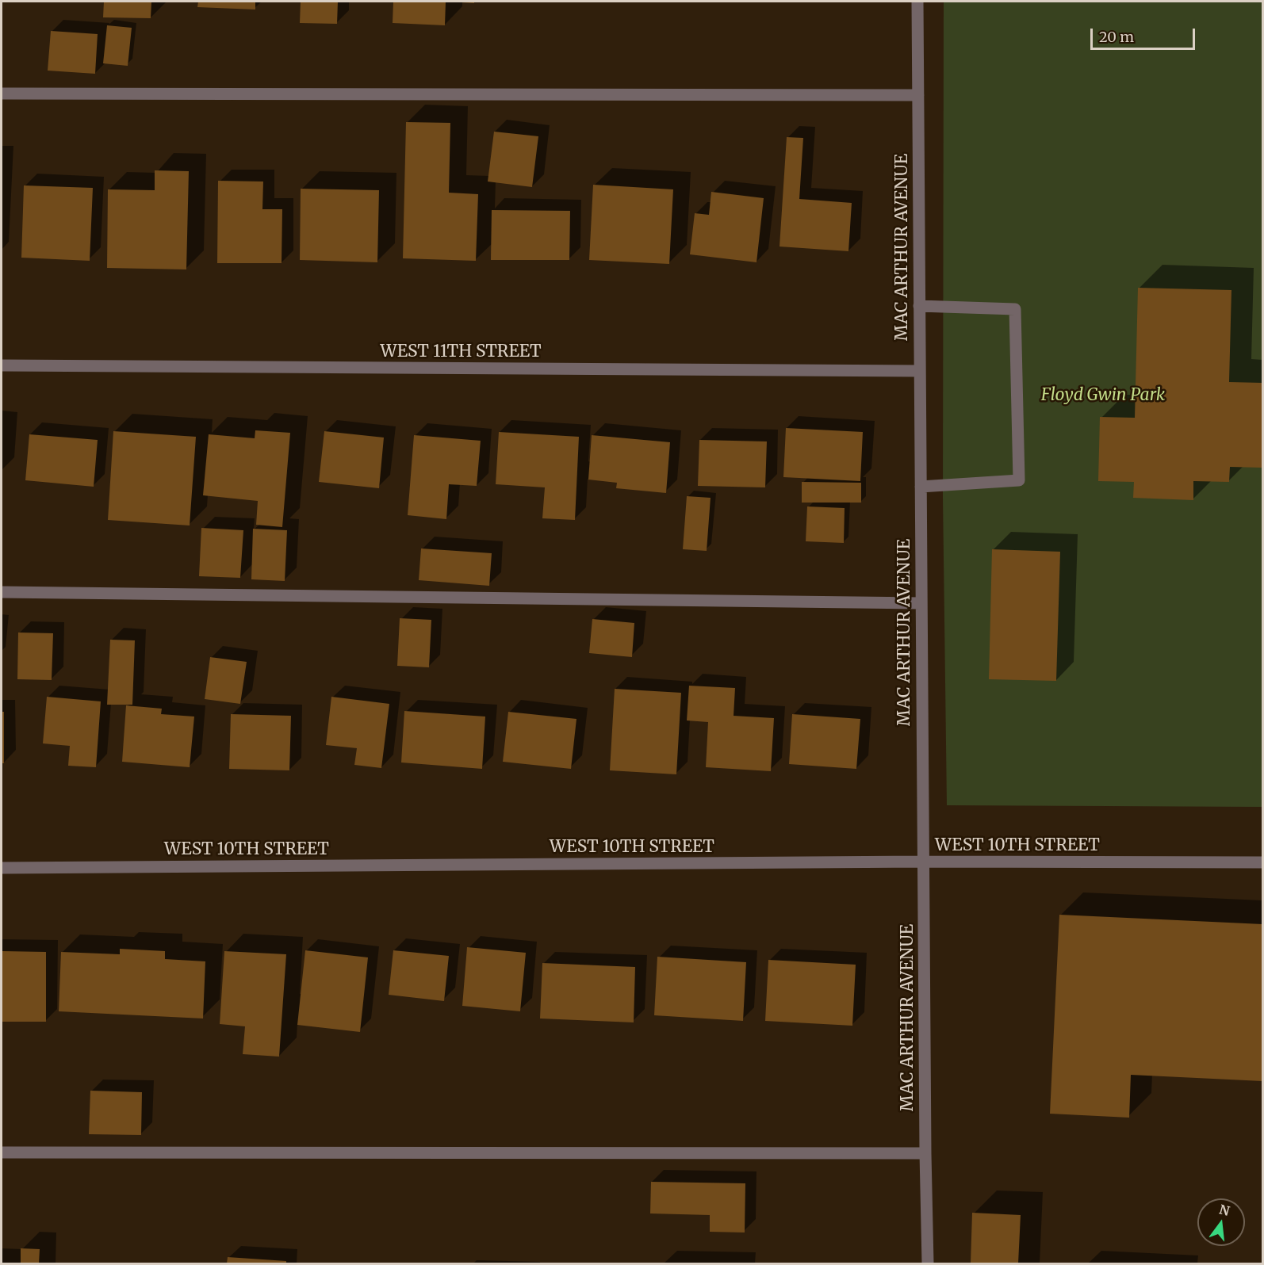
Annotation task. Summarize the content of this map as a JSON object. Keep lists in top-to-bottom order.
{
  "streets": {
    "street": ["MAC ARTHUR AVENUE", "WEST 11TH STREET", "WEST 10TH STREET"]
  },
  "crossings": [
    ["MAC ARTHUR AVENUE", "WEST 11TH STREET"],
    ["MAC ARTHUR AVENUE", "WEST 10TH STREET"]
  ],
  "parks": ["Floyd Gwin Park"],
  "scale_bar": "20 m",
  "north": "top"
}
